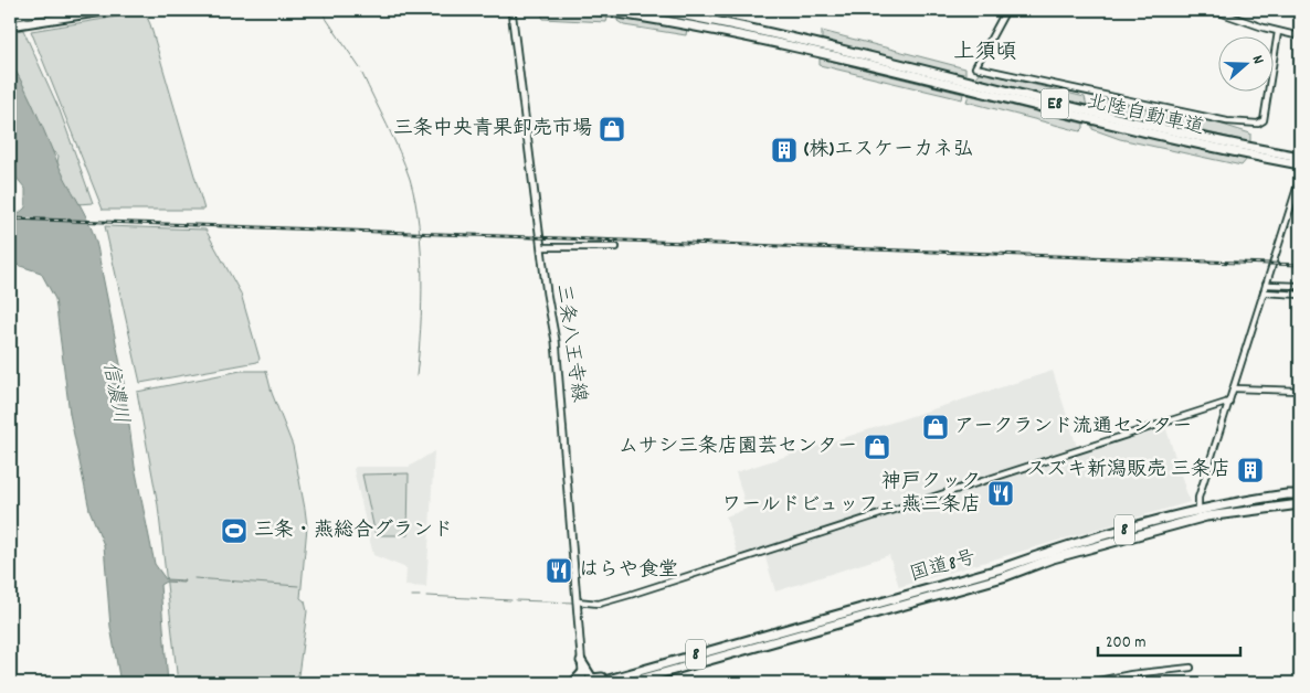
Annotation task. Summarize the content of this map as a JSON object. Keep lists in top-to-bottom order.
{
  "streets": {
    "highway": [
      "E8",
      "北陸自動車道",
      "8",
      "国道8号"
    ],
    "main road": ["三条八王寺線"]
  },
  "districts": ["上須頃"],
  "water": ["信濃川"],
  "places": {
    "shop": ["三条中央青果卸売市場", "アークランド流通センター", "ムサシ三条店園芸センター"],
    "building": ["(株)エスケーカネ弘", "スズキ新潟販売 三条店"],
    "restaurant": ["神戸クック ワールドビュッフェ 燕三条店", "はらや食堂"],
    "sports": ["三条・燕総合グランド"]
  },
  "scale_bar": "200 m",
  "north": "right"
}
